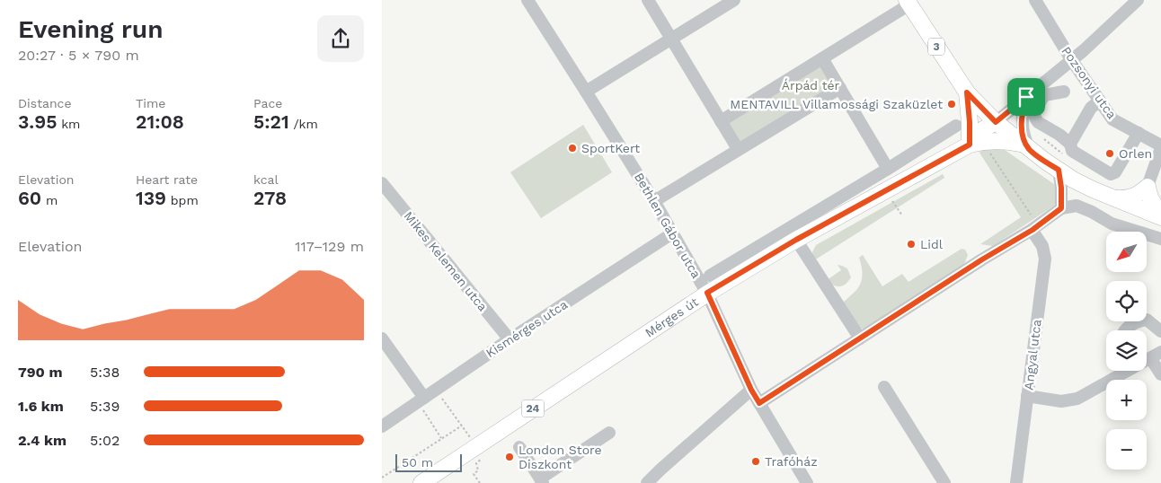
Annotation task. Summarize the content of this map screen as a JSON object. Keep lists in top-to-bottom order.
{
  "streets": {
    "main road": ["3", "Mérges út", "24"],
    "street": [
      "Pozsonyi utca",
      "Bethlen Gábor utca",
      "Mikes Kelemen utca",
      "Kismérges utca",
      "Angyal utca"
    ]
  },
  "crossings": [
    ["3", "Mérges út"],
    ["Bethlen Gábor utca", "Mérges út"],
    ["Bethlen Gábor utca", "Kismérges utca"],
    ["Mikes Kelemen utca", "Kismérges utca"]
  ],
  "parks": ["Árpád tér"],
  "places": [
    "MENTAVILL Villamossági Szaküzlet",
    "SportKert",
    "Orlen",
    "Lidl",
    "London Store Diszkont",
    "Trafóház"
  ],
  "scale_bar": "50 m",
  "north": "bottom left",
  "page": {
    "heading": ["Evening run", "20:27 · 5 × 790 m"],
    "stats": [
      ["Distance", "3.95 km"],
      ["Time", "21:08"],
      ["Pace", "5:21 /km"],
      ["Elevation", "60 m"],
      ["Heart rate", "139 bpm"],
      ["kcal", "278"]
    ],
    "chart": ["Elevation", "117–129 m"],
    "map_buttons": ["+", "−"],
    "list": [
      {
        "name": "790 m",
        "note": "5:38"
      },
      {
        "name": "1.6 km",
        "note": "5:39"
      },
      {
        "name": "2.4 km",
        "note": "5:02"
      }
    ],
    "scale": "50 m"
  }
}
